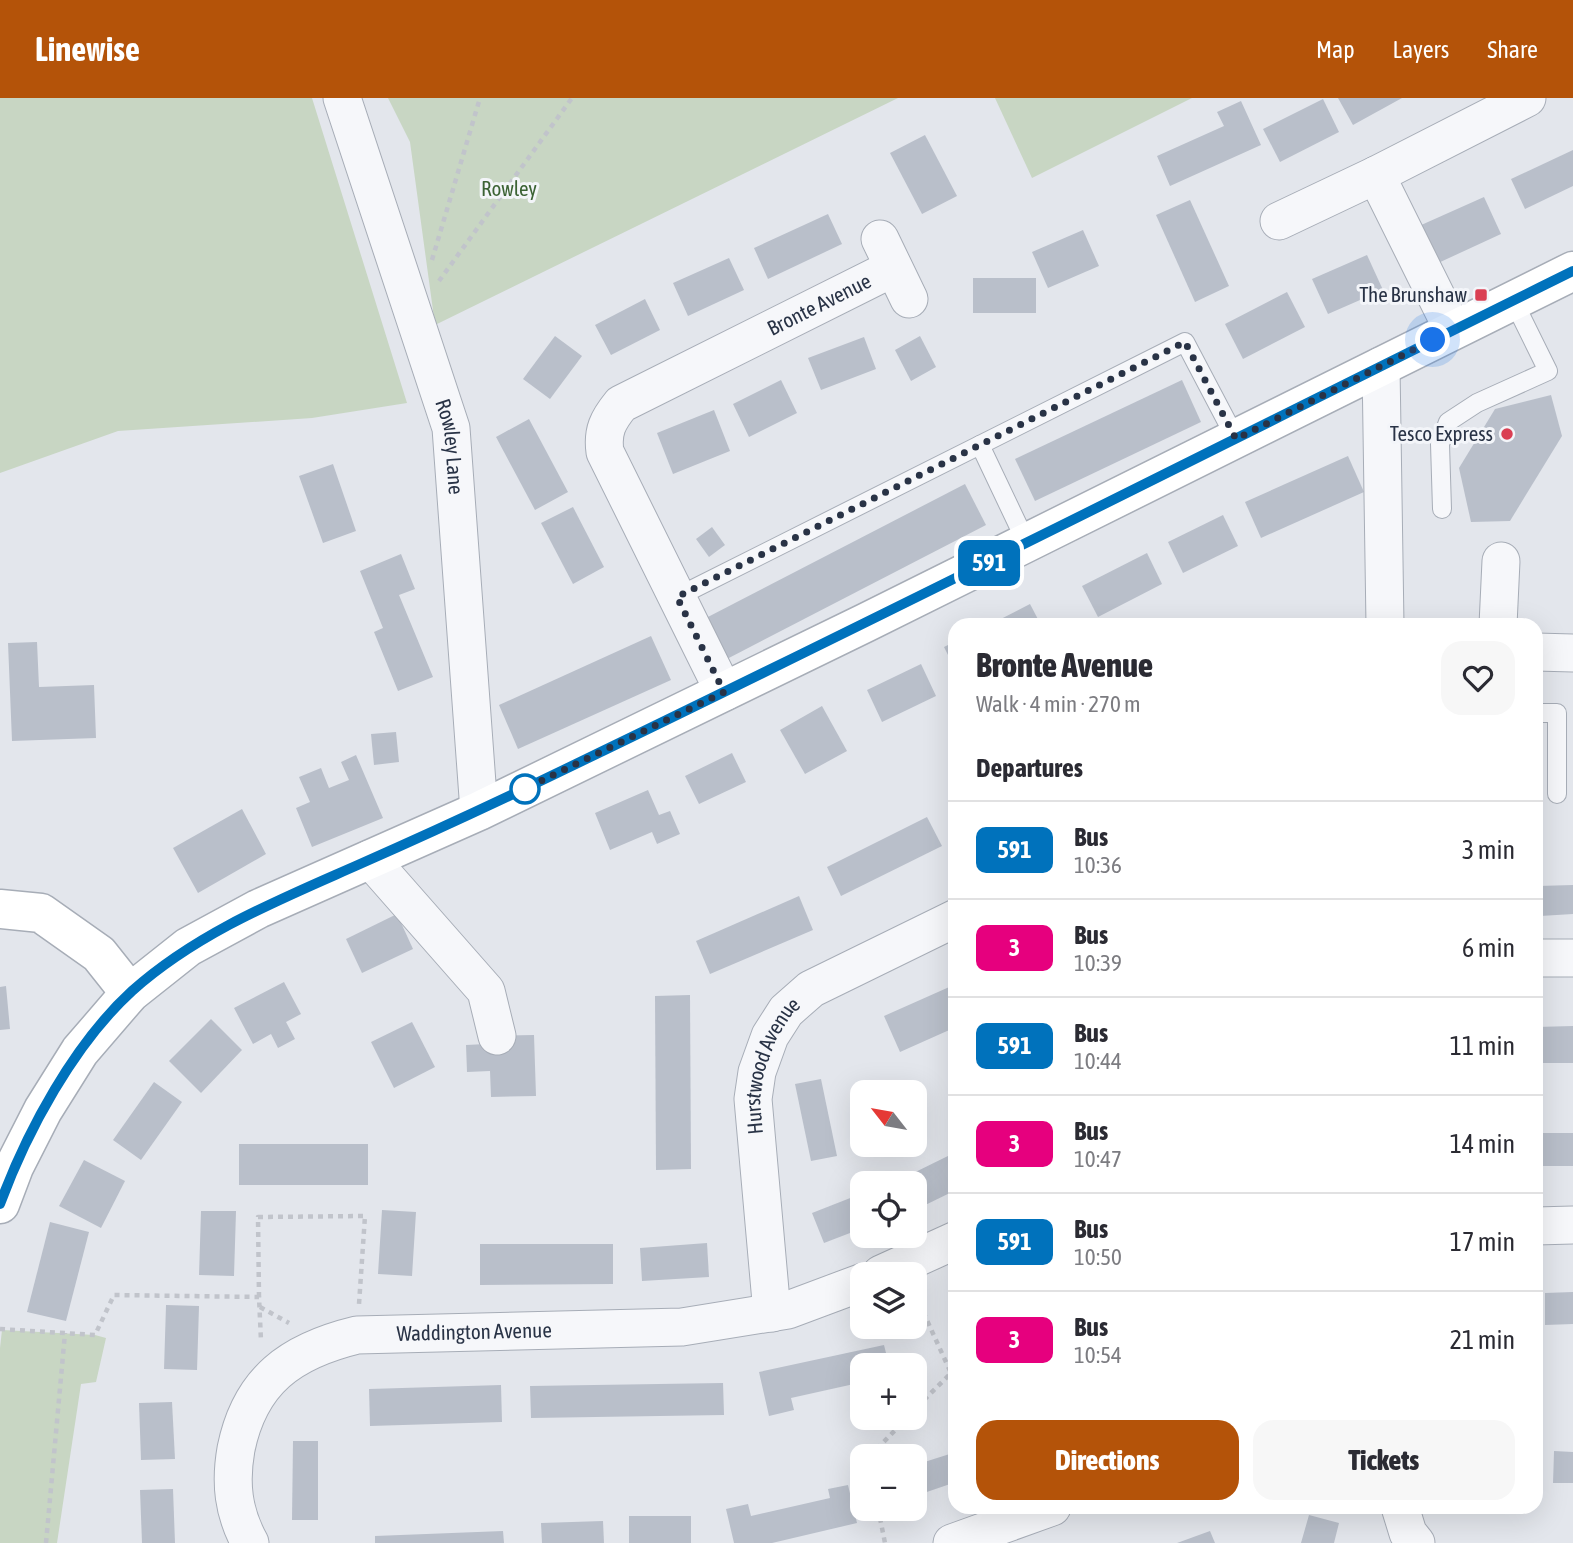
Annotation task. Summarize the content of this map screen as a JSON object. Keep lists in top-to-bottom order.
{
  "streets": {
    "street": [
      "Bronte Avenue",
      "Rowley Lane",
      "Hurstwood Avenue",
      "Waddington Avenue"
    ]
  },
  "crossings": [
    ["Hurstwood Avenue", "Waddington Avenue"]
  ],
  "parks": ["Rowley"],
  "places": {
    "transit": ["The Brunshaw"],
    "other": ["Tesco Express"]
  },
  "lines": ["bus line 591"],
  "north": "top left",
  "page": {
    "header": "Linewise",
    "nav": ["Map", "Layers", "Share"],
    "on_map": "591",
    "heading": [
      ["Bronte Avenue", "Walk · 4 min · 270 m"],
      "Departures"
    ],
    "list": [
      {
        "mark": "591",
        "name": "Bus",
        "note": "10:36",
        "value": "3 min"
      },
      {
        "mark": "3",
        "name": "Bus",
        "note": "10:39",
        "value": "6 min"
      },
      {
        "mark": "591",
        "name": "Bus",
        "note": "10:44",
        "value": "11 min"
      },
      {
        "mark": "3",
        "name": "Bus",
        "note": "10:47",
        "value": "14 min"
      },
      {
        "mark": "591",
        "name": "Bus",
        "note": "10:50",
        "value": "17 min"
      },
      {
        "mark": "3",
        "name": "Bus",
        "note": "10:54",
        "value": "21 min"
      }
    ],
    "map_buttons": ["+", "−"],
    "buttons": ["Directions", "Tickets"]
  }
}
